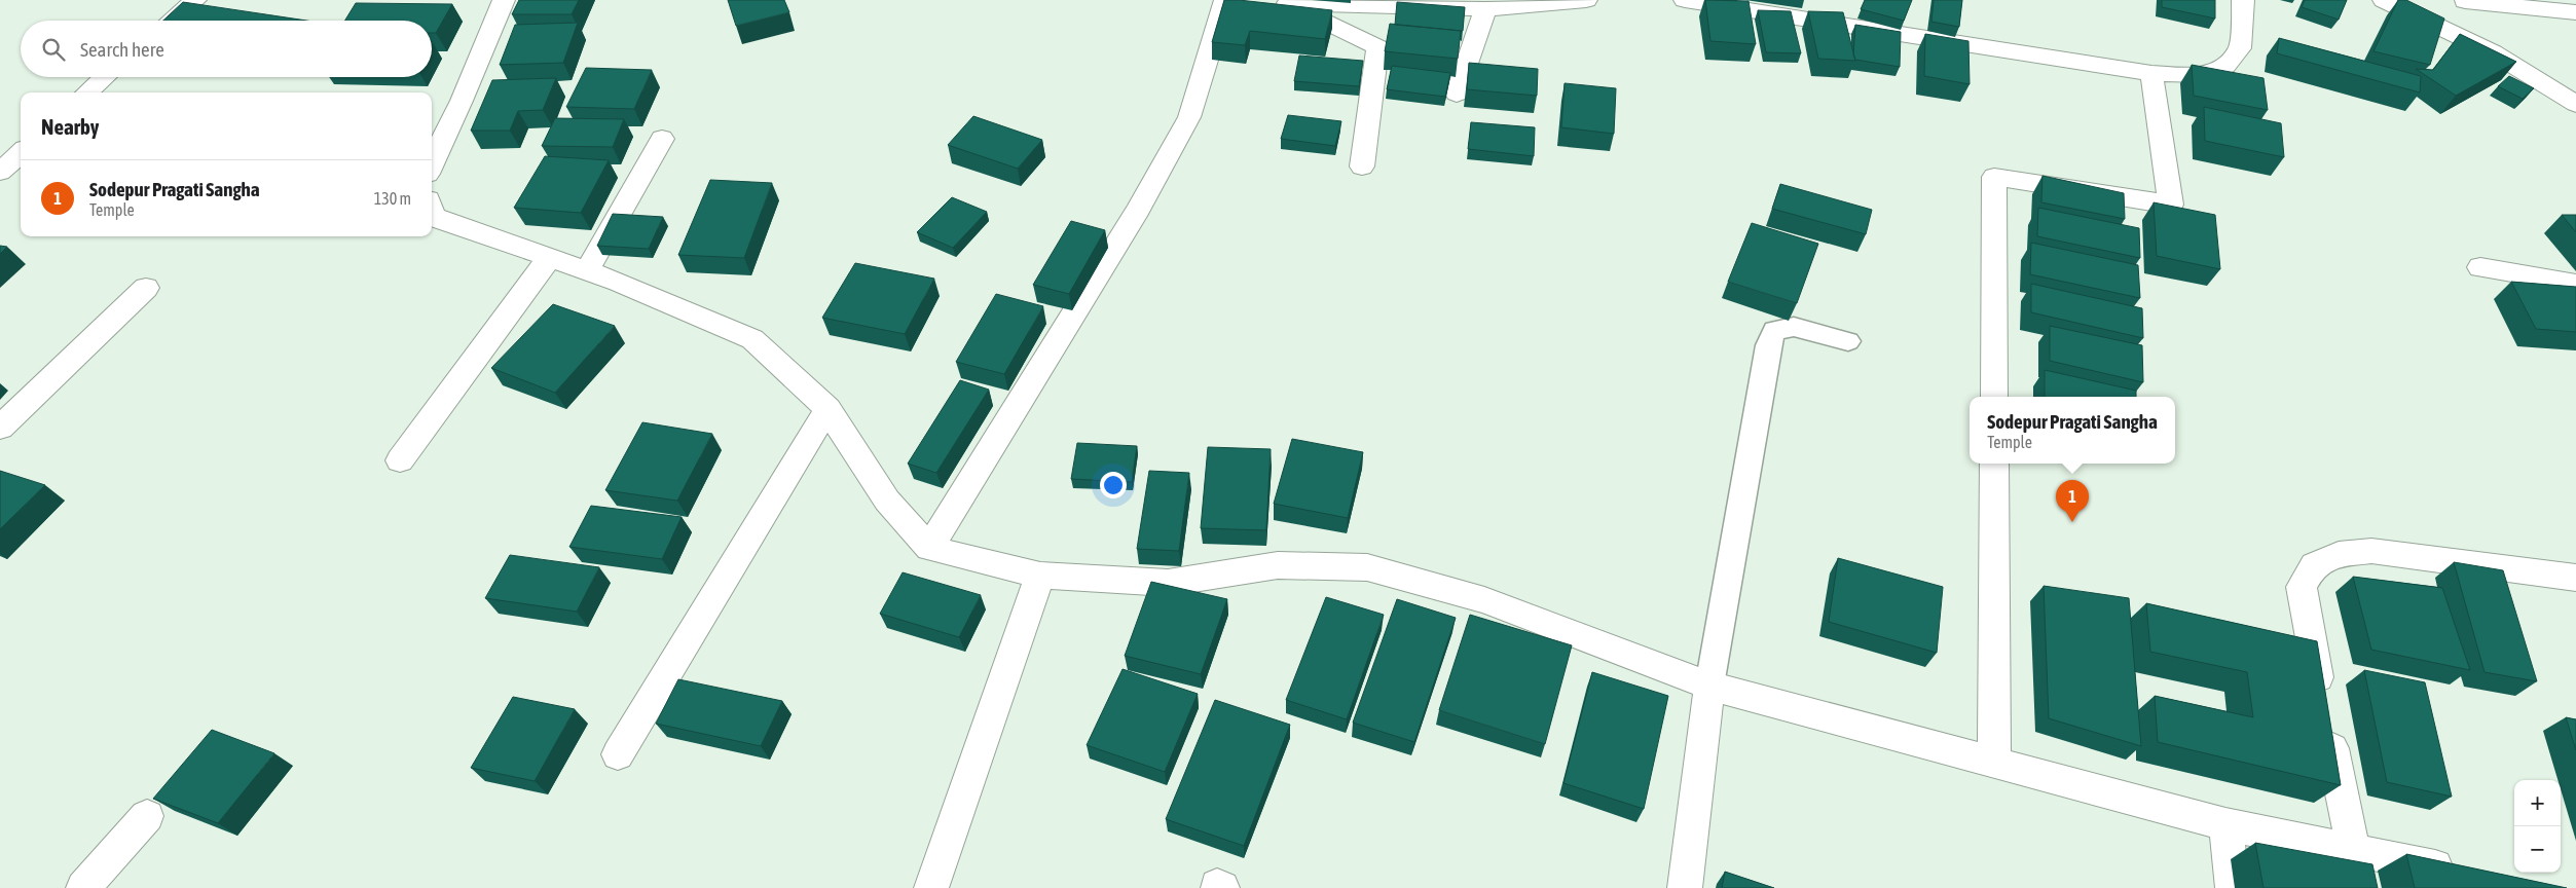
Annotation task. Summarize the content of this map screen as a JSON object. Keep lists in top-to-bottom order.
{
  "page": {
    "search": "Search here",
    "heading": "Nearby",
    "list": [
      {
        "mark": "1",
        "name": "Sodepur Pragati Sangha",
        "note": "Temple",
        "value": "130 m"
      }
    ],
    "popup": ["Sodepur Pragati Sangha", "Temple"],
    "pins": "1",
    "map_buttons": ["+", "−"]
  }
}
